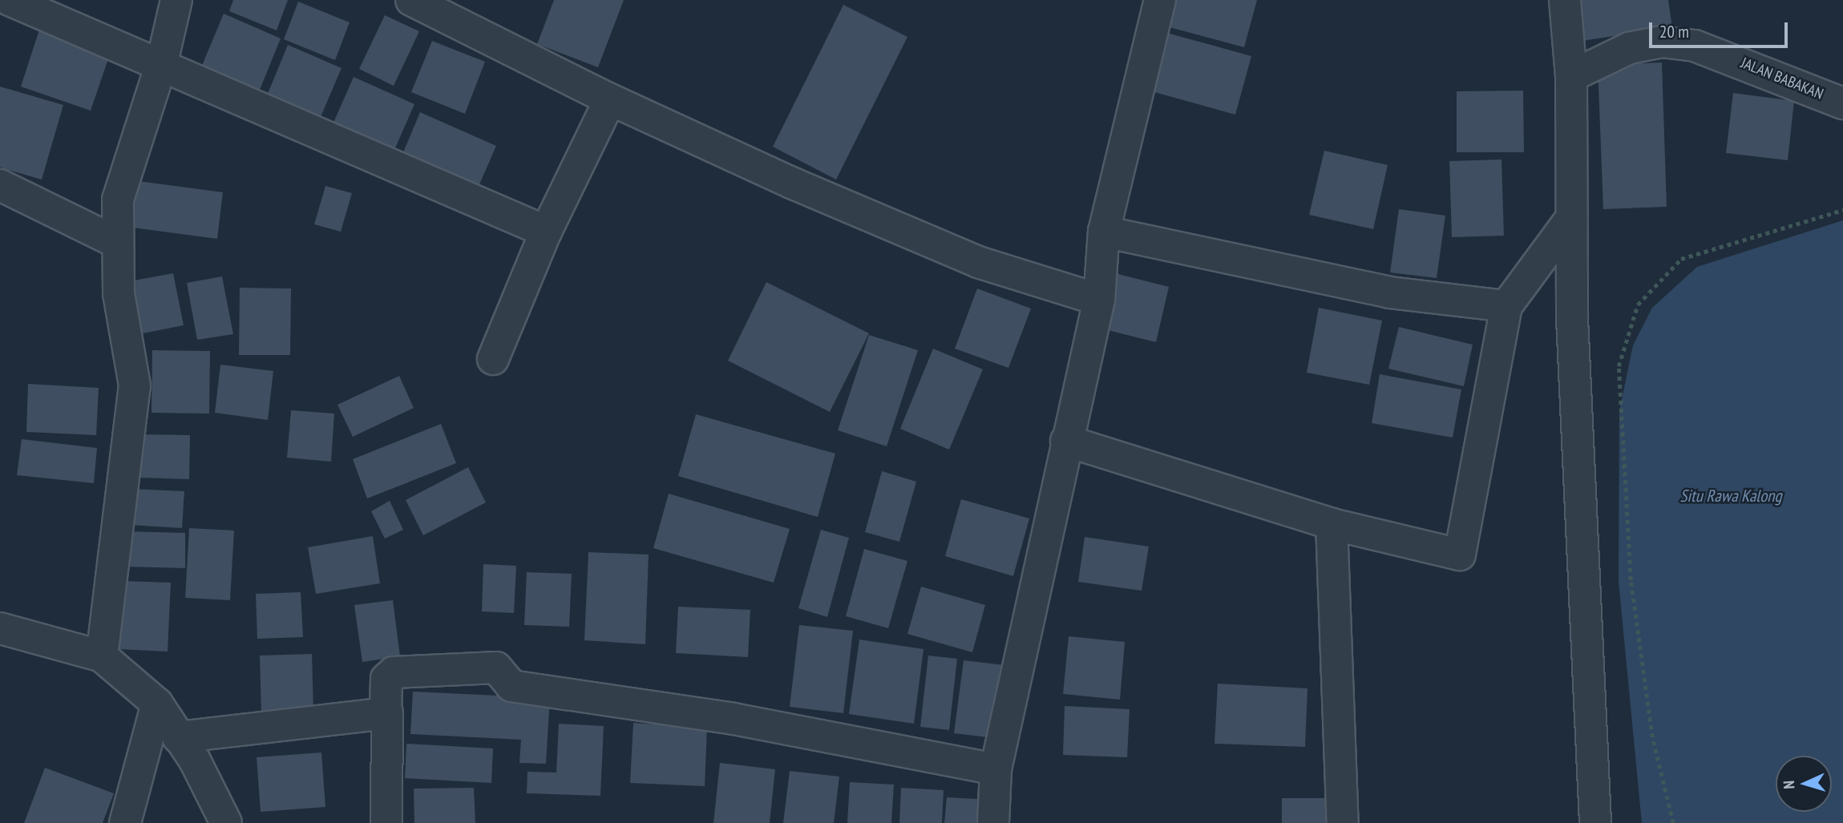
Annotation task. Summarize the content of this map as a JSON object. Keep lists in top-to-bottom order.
{
  "streets": {
    "street": ["JALAN BABAKAN"]
  },
  "water": ["Situ Rawa Kalong"],
  "scale_bar": "20 m",
  "north": "left"
}
